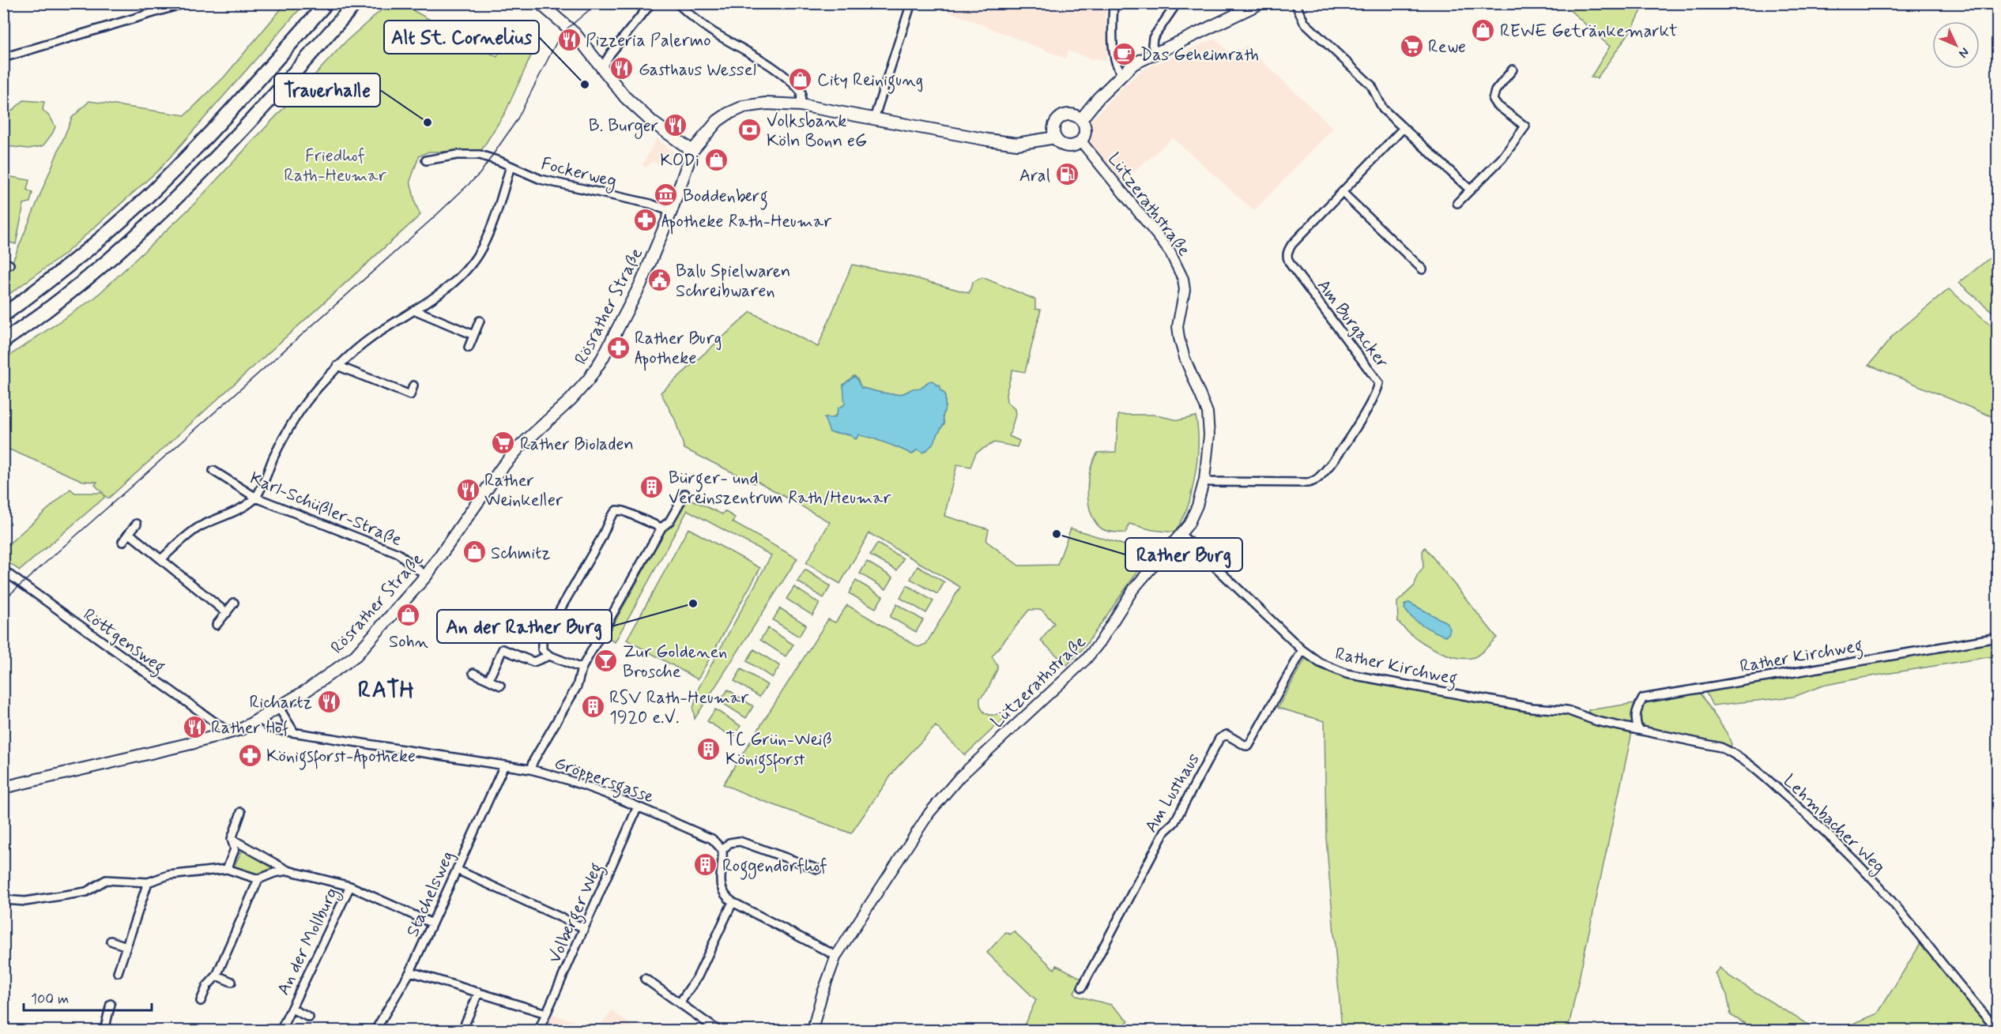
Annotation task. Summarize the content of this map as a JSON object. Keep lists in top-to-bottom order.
{
  "streets": {
    "main road": ["Rösrather Straße"],
    "street": [
      "Fockerweg",
      "Lützerathstraße",
      "Am Burgacker",
      "Karl-Schüßler-Straße",
      "Röttgensweg",
      "Rather Kirchweg",
      "Gröppersgasse",
      "Am Lusthaus",
      "Lehmbacher Weg",
      "Stachelsweg",
      "Volberger Weg",
      "An der Mollburg"
    ]
  },
  "crossings": [
    ["Fockerweg", "Rösrather Straße"],
    ["Lützerathstraße", "Rösrather Straße"],
    ["Lützerathstraße", "Am Burgacker"],
    ["Lützerathstraße", "Rather Kirchweg"],
    ["Rösrather Straße", "Karl-Schüßler-Straße"],
    ["Rösrather Straße", "Röttgensweg"],
    ["Rösrather Straße", "Gröppersgasse"],
    ["Rather Kirchweg", "Am Lusthaus"],
    ["Rather Kirchweg", "Lehmbacher Weg"],
    ["Gröppersgasse", "Stachelsweg"],
    ["Gröppersgasse", "Volberger Weg"],
    ["Stachelsweg", "An der Mollburg"]
  ],
  "districts": ["RATH"],
  "parks": ["Friedhof Rath-Heumar"],
  "places": {
    "shop": [
      "REWE Getränkemarkt",
      "City Reinigung",
      "KODi",
      "Schmitz",
      "Sohn"
    ],
    "restaurant": [
      "Pizzeria Palermo",
      "Gasthaus Wessel",
      "B. Burger",
      "Rather Weinkeller",
      "Richartz",
      "Rather Hof"
    ],
    "supermarket": ["Rewe", "Rather Bioladen"],
    "cafe": ["Das Geheimrath"],
    "other": [
      "Alt St. Cornelius",
      "Trauerhalle",
      "Rather Burg",
      "An der Rather Burg"
    ],
    "bank": ["Volksbank Köln Bonn eG"],
    "fuel station": ["Aral"],
    "museum": ["Boddenberg"],
    "pharmacy": ["Apotheke Rath-Heumar", "Rather Burg Apotheke", "Königsforst-Apotheke"],
    "public building": ["Balu Spielwaren Schreibwaren"],
    "building": [
      "Bürger- und Vereinszentrum Rath/Heumar",
      "RSV Rath-Heumar 1920 e.V.",
      "TC Grün-Weiß Königsforst",
      "Roggendorfhof"
    ],
    "bar": ["Zur Goldenen Brosche"]
  },
  "scale_bar": "100 m",
  "north": "bottom right"
}
